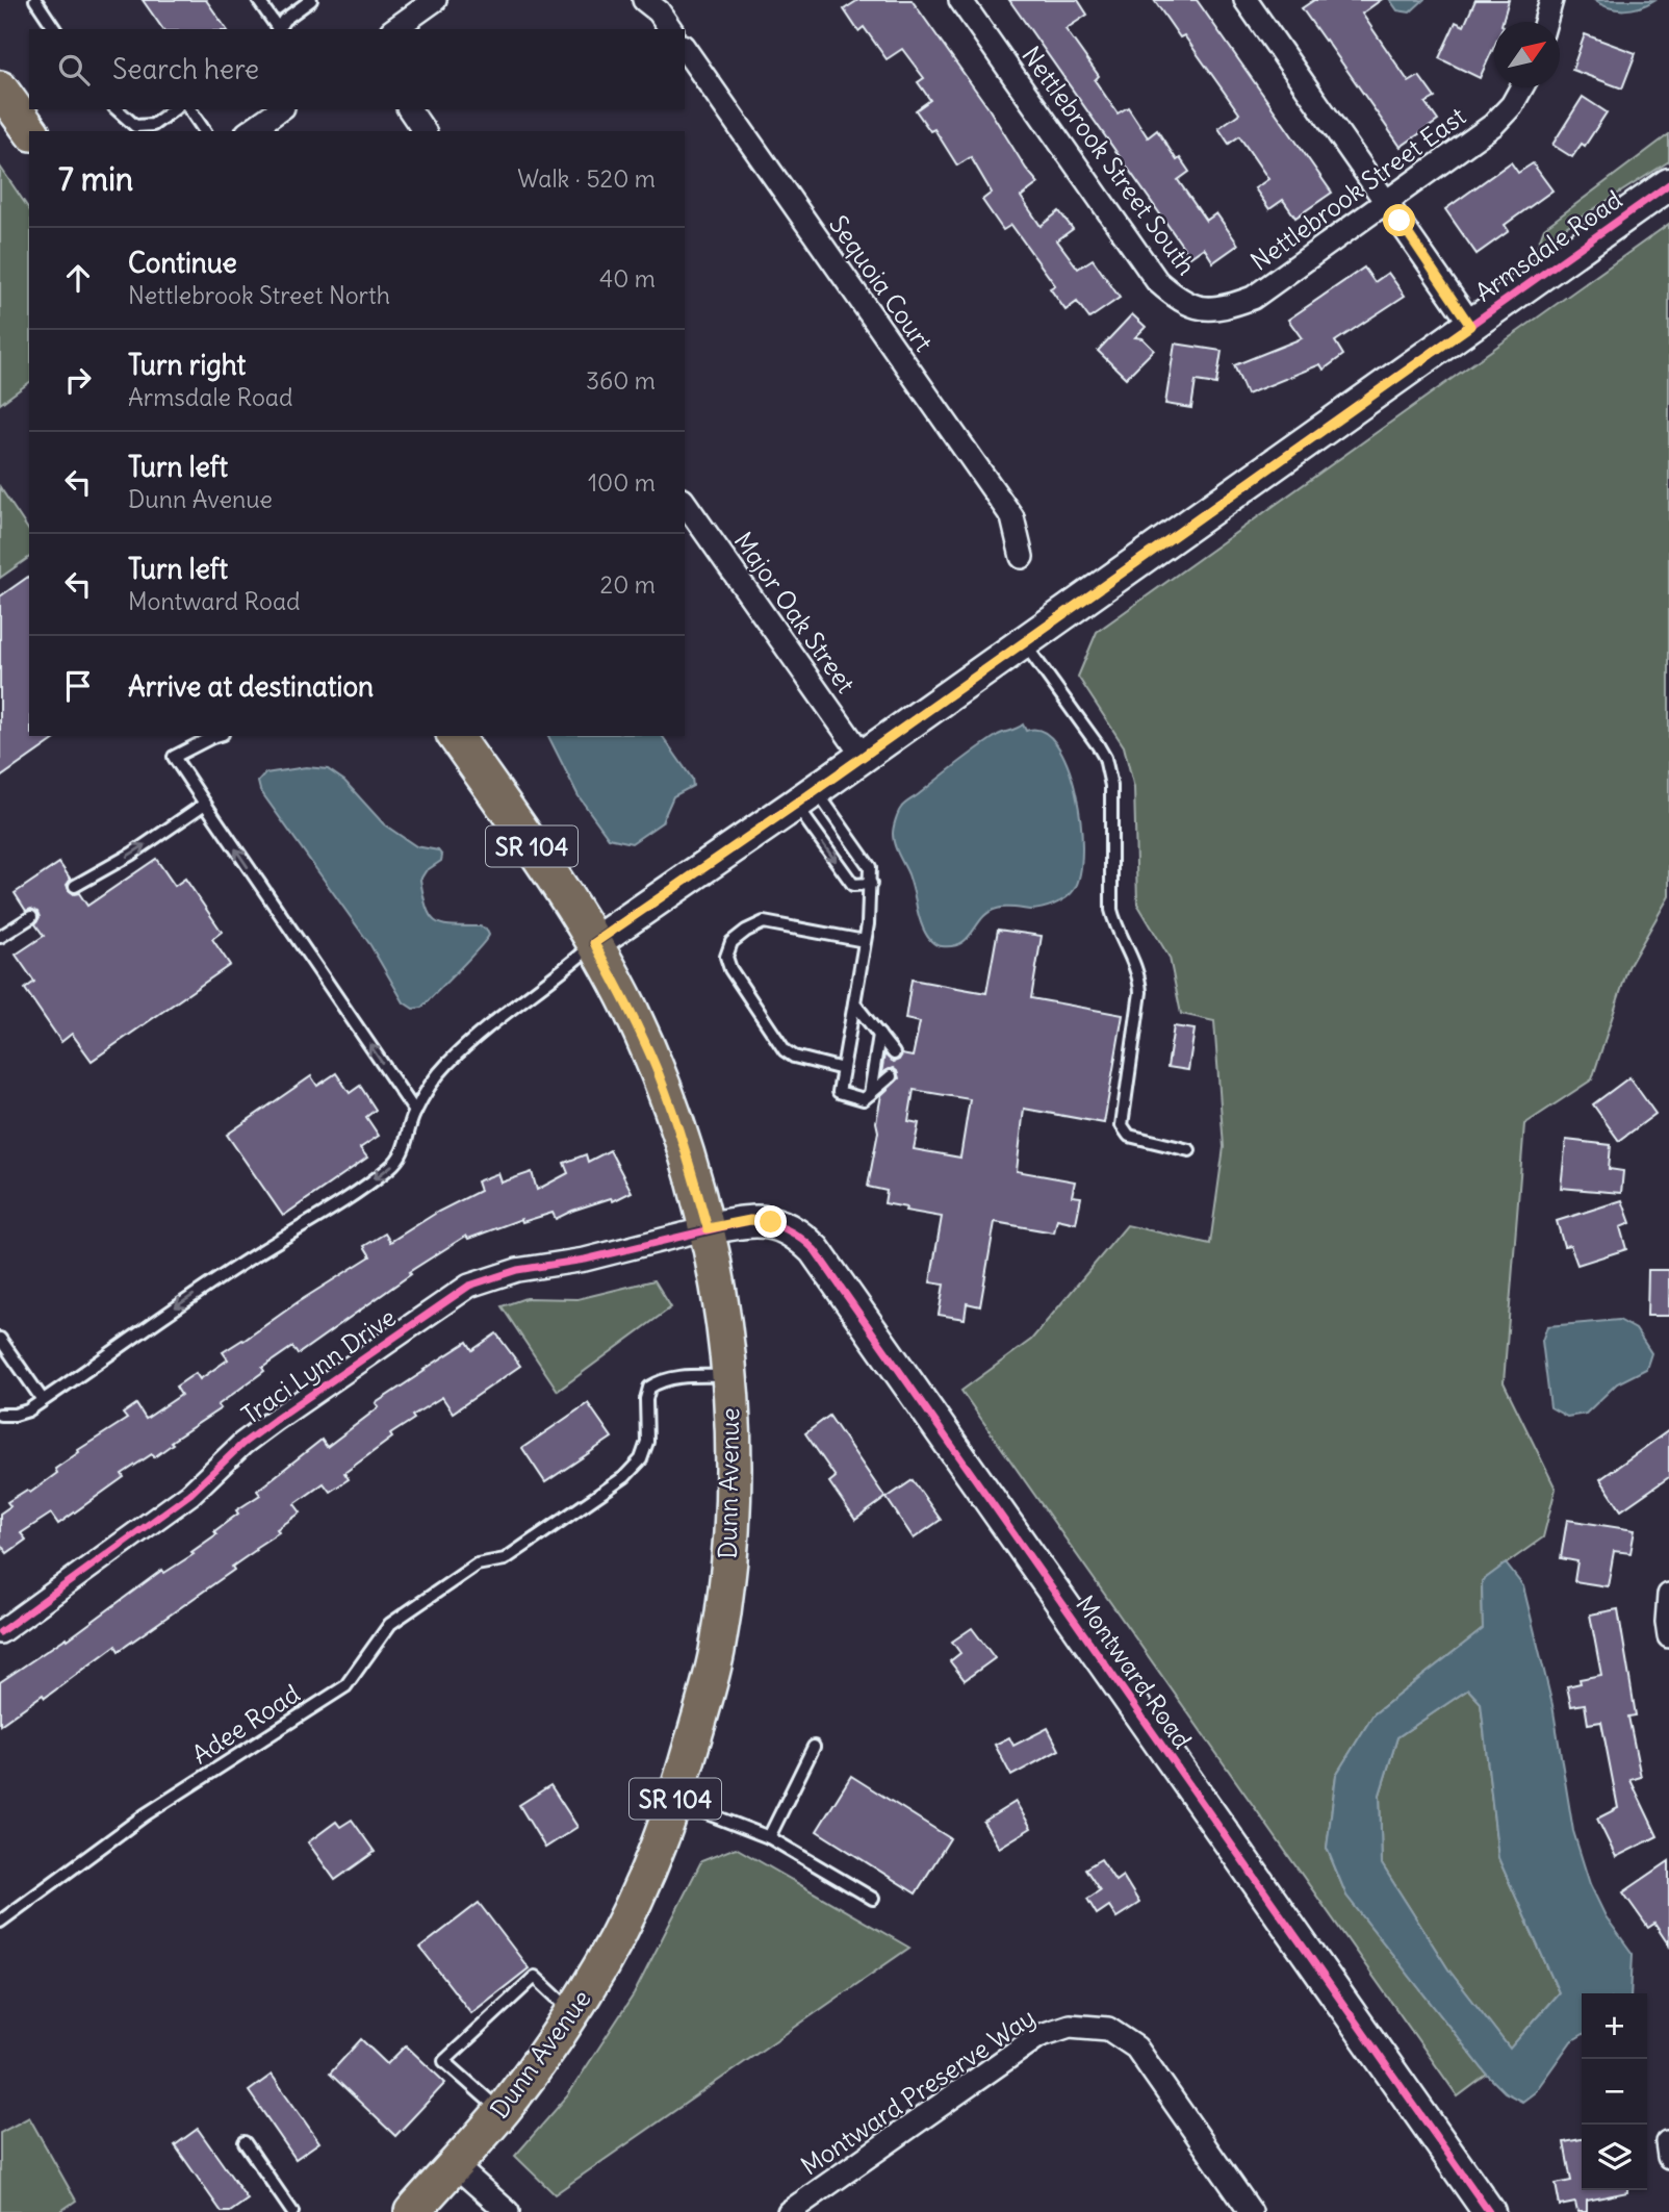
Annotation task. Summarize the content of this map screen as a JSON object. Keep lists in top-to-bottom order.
{
  "streets": {
    "main road": ["SR 104", "Dunn Avenue"],
    "street": [
      "Nettlebrook Street South",
      "Nettlebrook Street East",
      "Armsdale Road",
      "Sequoia Court",
      "Major Oak Street",
      "Traci Lynn Drive",
      "Montward Road",
      "Montward Preserve Way"
    ],
    "lane": ["Adee Road"]
  },
  "crossings": [
    ["Nettlebrook Street South", "Nettlebrook Street East"],
    ["Armsdale Road", "Major Oak Street"],
    ["Armsdale Road", "Dunn Avenue"],
    ["Traci Lynn Drive", "Dunn Avenue"],
    ["Traci Lynn Drive", "Montward Road"],
    ["Dunn Avenue", "Montward Road"],
    ["Dunn Avenue", "Adee Road"]
  ],
  "north": "top right",
  "page": {
    "search": "Search here",
    "heading": ["7 min", "Walk · 520 m"],
    "list": [
      ["Continue", "Nettlebrook Street North", "40 m"],
      ["Turn right", "Armsdale Road", "360 m"],
      ["Turn left", "Dunn Avenue", "100 m"],
      ["Turn left", "Montward Road", "20 m"],
      "Arrive at destination"
    ],
    "map_buttons": ["+", "−"]
  }
}
